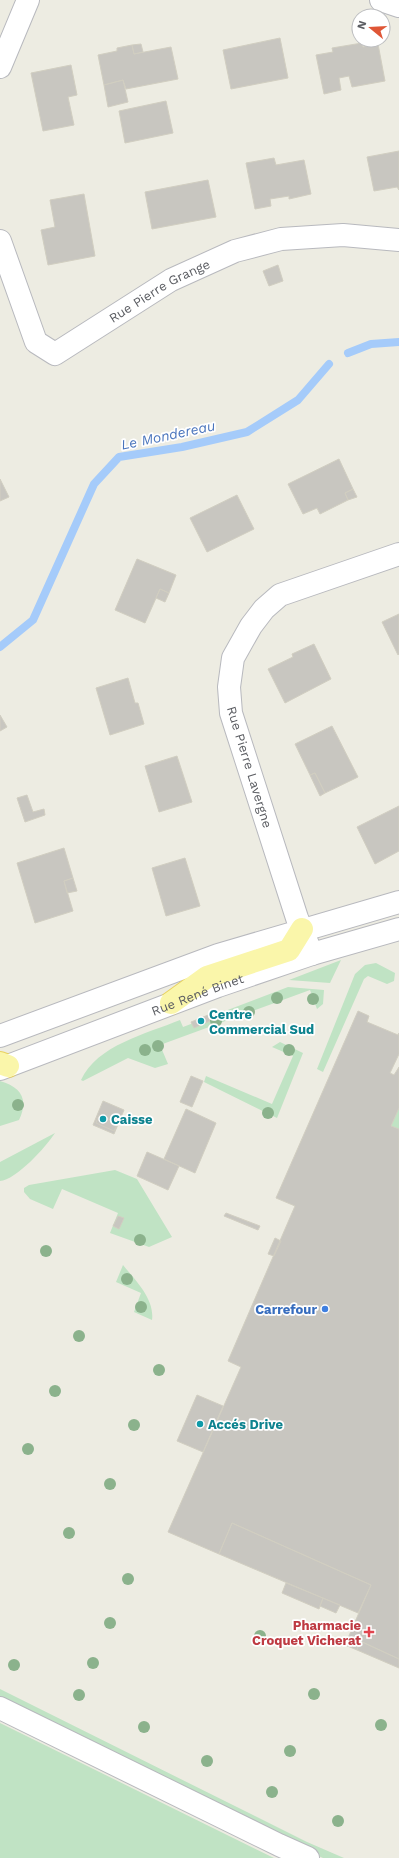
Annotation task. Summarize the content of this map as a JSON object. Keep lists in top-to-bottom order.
{
  "streets": {
    "street": ["Rue Pierre Grange", "Rue Pierre Lavergne", "Rue René Binet"]
  },
  "crossings": [
    ["Rue Pierre Lavergne", "Rue René Binet"]
  ],
  "water": ["Le Mondereau"],
  "places": {
    "other": [
      "Centre Commercial Sud",
      "Caisse",
      "Carrefour",
      "Accés Drive"
    ],
    "health": ["Pharmacie Croquet Vicherat"]
  },
  "north": "left"
}
